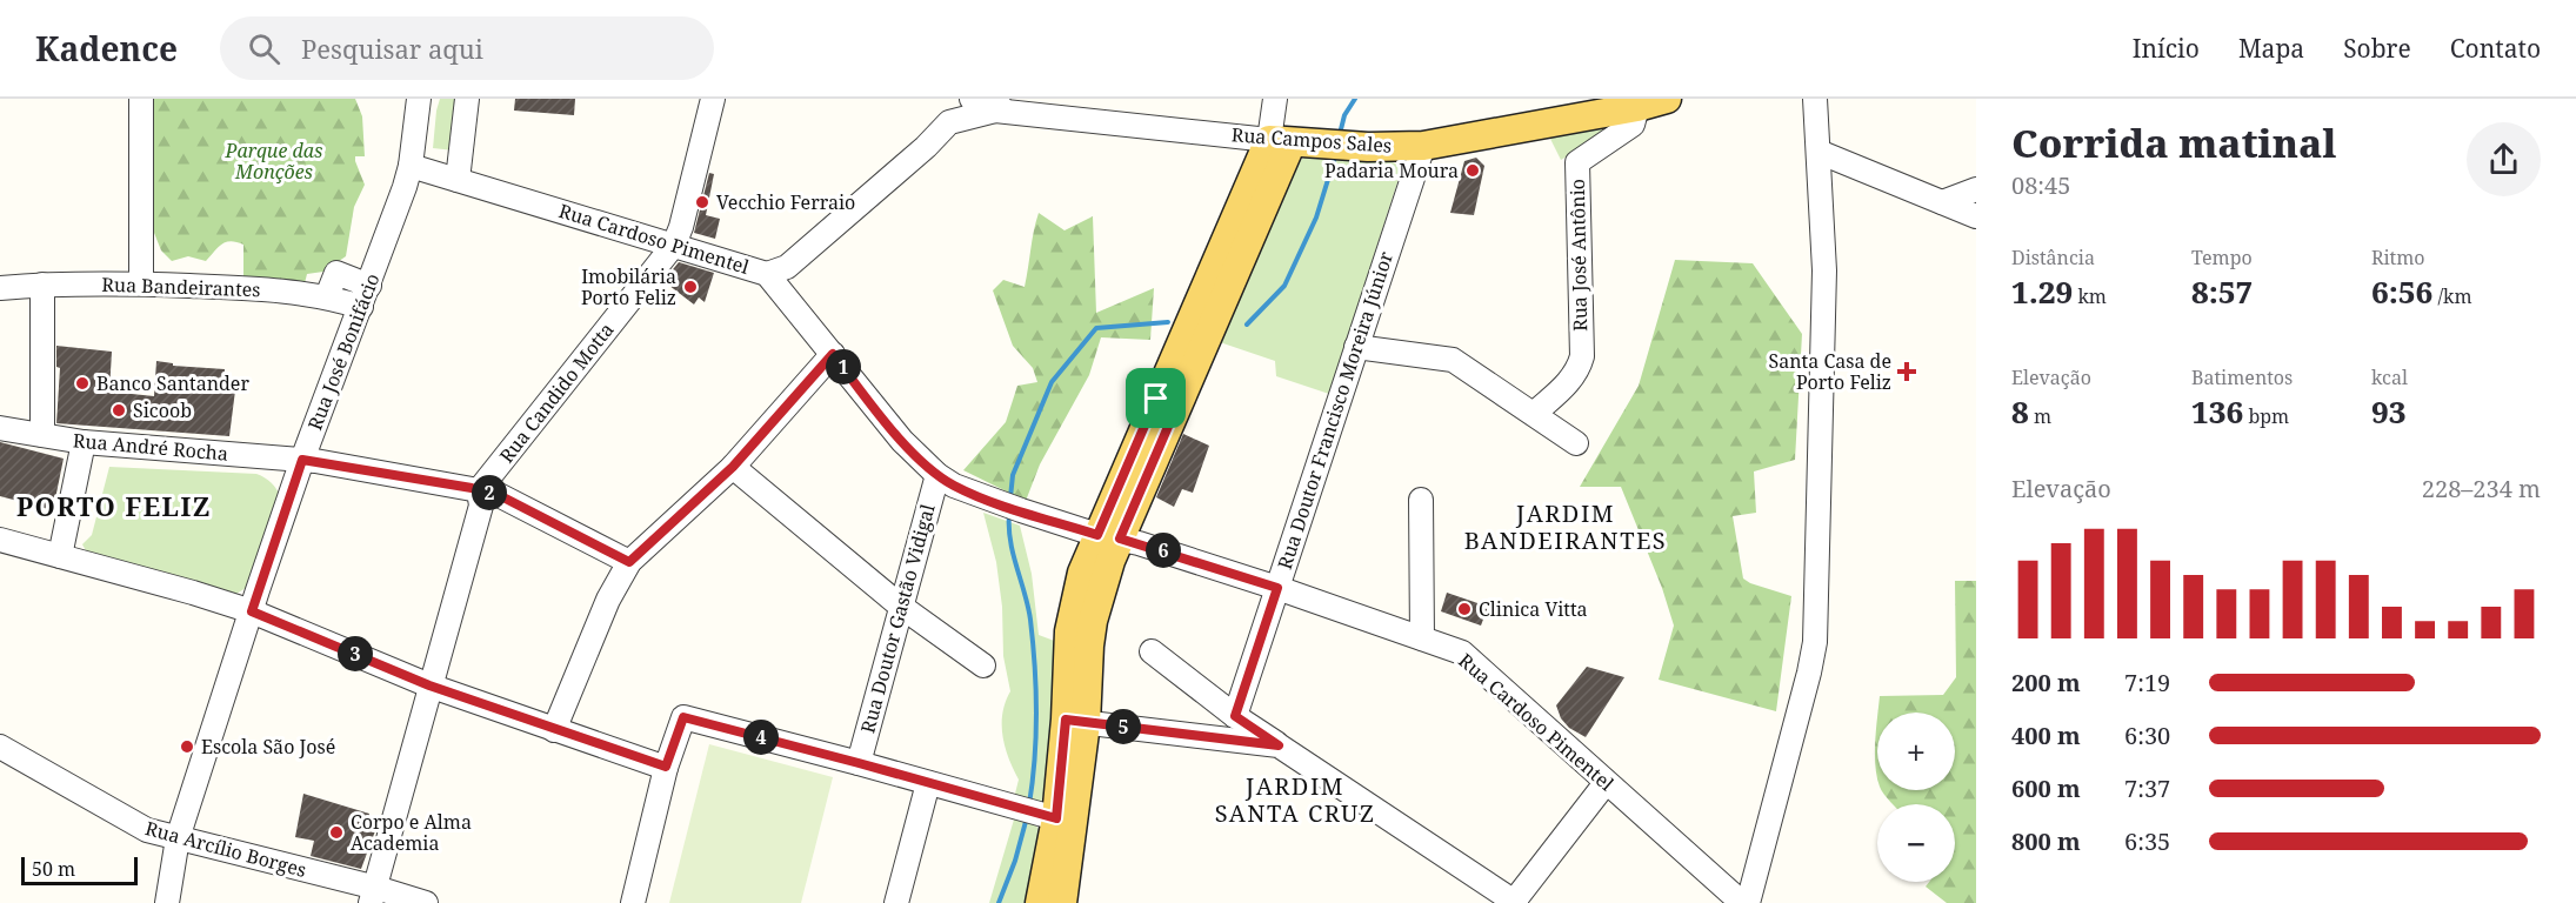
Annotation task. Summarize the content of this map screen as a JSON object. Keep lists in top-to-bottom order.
{
  "streets": {
    "main road": ["Rua Campos Sales"],
    "street": [
      "Rua Cardoso Pimentel",
      "Rua José Antônio",
      "Rua Bandeirantes",
      "Rua José Bonifácio",
      "Rua Candido Motta",
      "Rua Doutor Francisco Moreira Júnior",
      "Rua André Rocha",
      "Rua Doutor Gastão Vidigal",
      "Rua Arcílio Borges"
    ]
  },
  "crossings": [
    ["Rua Campos Sales", "Rua José Antônio"],
    ["Rua Campos Sales", "Rua Doutor Francisco Moreira Júnior"],
    ["Rua Cardoso Pimentel", "Rua José Bonifácio"],
    ["Rua Cardoso Pimentel", "Rua Candido Motta"],
    ["Rua Cardoso Pimentel", "Rua Doutor Francisco Moreira Júnior"],
    ["Rua Cardoso Pimentel", "Rua Doutor Gastão Vidigal"],
    ["Rua Bandeirantes", "Rua José Bonifácio"],
    ["Rua José Bonifácio", "Rua André Rocha"],
    ["Rua José Bonifácio", "Rua Arcílio Borges"],
    ["Rua Candido Motta", "Rua André Rocha"]
  ],
  "districts": ["PORTO FELIZ", "JARDIM BANDEIRANTES", "JARDIM SANTA CRUZ"],
  "parks": ["Parque das Monções"],
  "places": {
    "other": [
      "Padaria Moura",
      "Vecchio Ferraio",
      "Imobilária Porto Feliz",
      "Banco Santander",
      "Sicoob",
      "Clinica Vitta",
      "Escola São José",
      "Corpo e Alma Academia"
    ],
    "health": ["Santa Casa de Porto Feliz"]
  },
  "scale_bar": "50 m",
  "page": {
    "header": "Kadence",
    "search": "Pesquisar aqui",
    "nav": [
      "Início",
      "Mapa",
      "Sobre",
      "Contato"
    ],
    "heading": ["Corrida matinal", "08:45"],
    "stats": [
      ["Distância", "1.29 km"],
      ["Tempo", "8:57"],
      ["Ritmo", "6:56 /km"],
      ["Elevação", "8 m"],
      ["Batimentos", "136 bpm"],
      ["kcal", "93"]
    ],
    "pins": [
      "1",
      "2",
      "6",
      "3",
      "5",
      "4"
    ],
    "chart": ["Elevação", "228–234 m"],
    "list": [
      {
        "name": "200 m",
        "note": "7:19"
      },
      {
        "name": "400 m",
        "note": "6:30"
      },
      {
        "name": "600 m",
        "note": "7:37"
      },
      {
        "name": "800 m",
        "note": "6:35"
      }
    ],
    "map_buttons": ["+", "−"],
    "scale": "50 m"
  }
}
